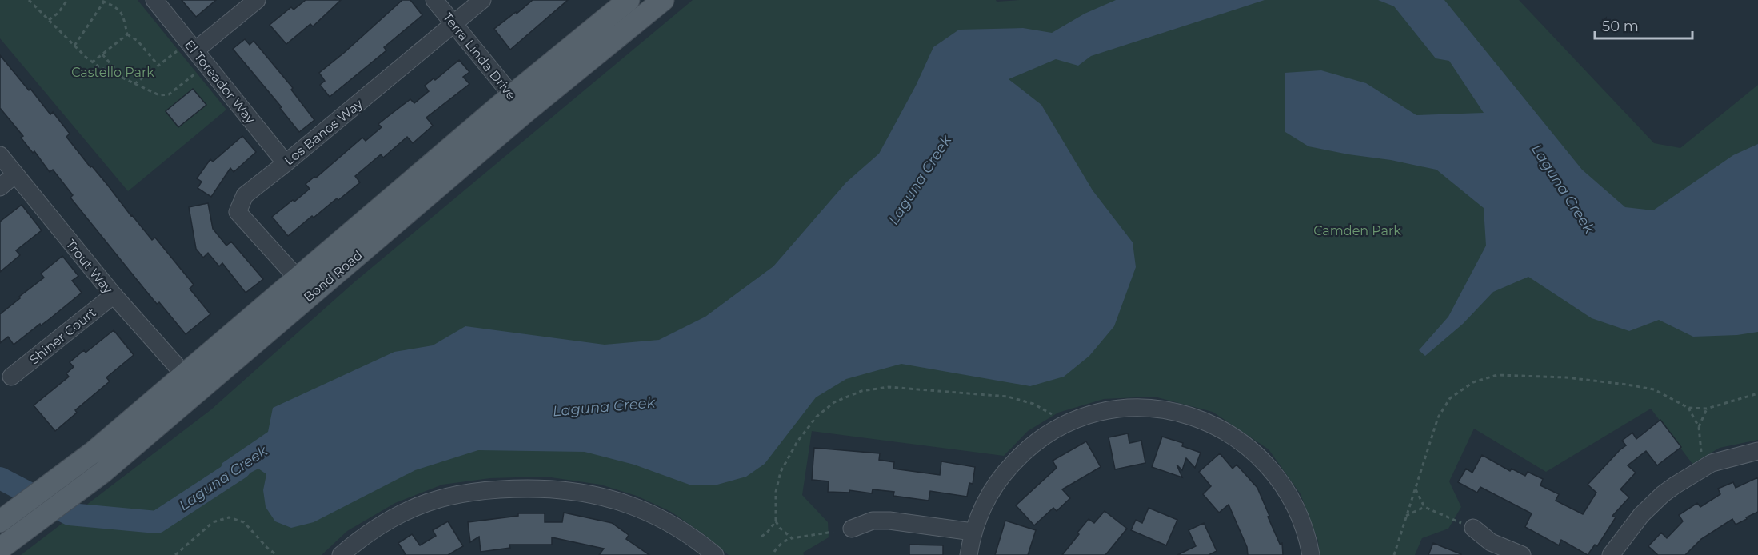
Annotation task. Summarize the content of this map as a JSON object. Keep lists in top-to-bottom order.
{
  "streets": {
    "main road": ["Bond Road"],
    "street": [
      "Terra Linda Drive",
      "El Toreador Way",
      "Los Banos Way",
      "Trout Way",
      "Shiner Court"
    ]
  },
  "crossings": [
    ["Terra Linda Drive", "Los Banos Way"],
    ["Terra Linda Drive", "Bond Road"],
    ["El Toreador Way", "Los Banos Way"],
    ["Los Banos Way", "Bond Road"],
    ["Trout Way", "Bond Road"],
    ["Trout Way", "Shiner Court"]
  ],
  "water": ["Laguna Creek"],
  "parks": ["Castello Park", "Camden Park"],
  "scale_bar": "50 m"
}
